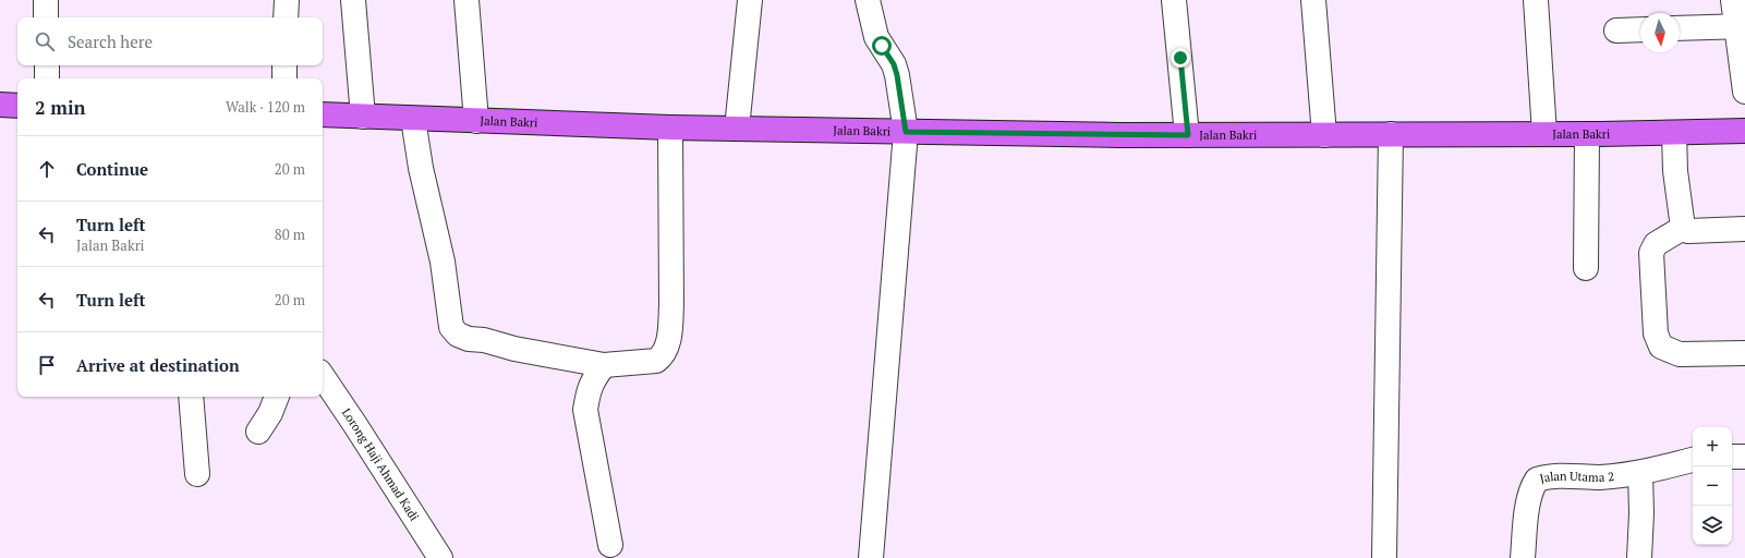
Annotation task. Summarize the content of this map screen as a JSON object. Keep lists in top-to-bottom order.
{
  "streets": {
    "main road": ["Jalan Bakri"],
    "street": ["Lorong Haji Ahmad Kadi", "Jalan Utama 2"]
  },
  "north": "bottom",
  "page": {
    "search": "Search here",
    "heading": ["2 min", "Walk · 120 m"],
    "list": [
      ["Continue", "20 m"],
      ["Turn left", "Jalan Bakri", "80 m"],
      ["Turn left", "20 m"],
      "Arrive at destination"
    ],
    "map_buttons": ["+", "−"]
  }
}
